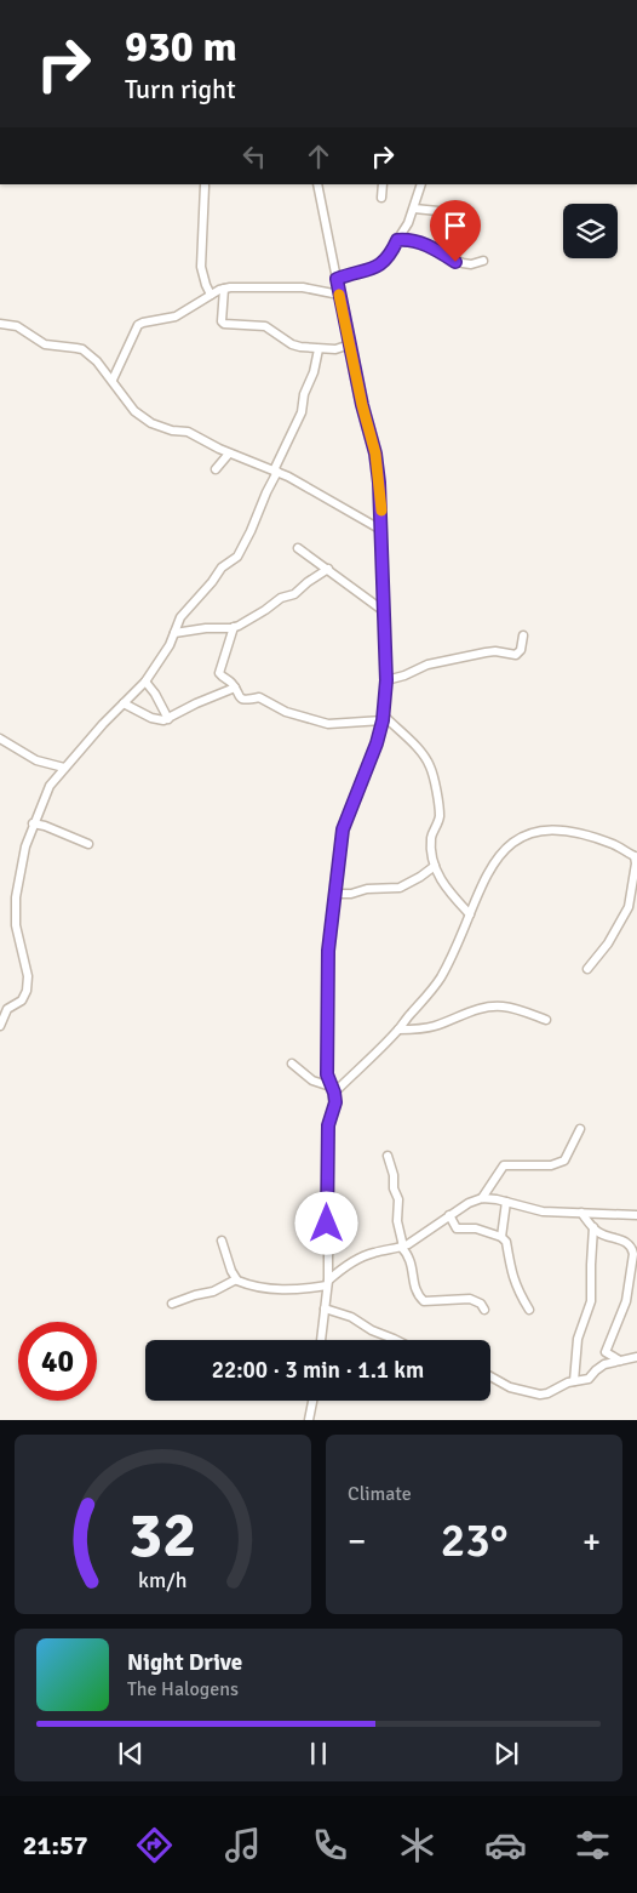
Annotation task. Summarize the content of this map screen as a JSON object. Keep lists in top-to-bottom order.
{
  "page": {
    "turn": ["930 m", "Turn right"],
    "limit": "40",
    "trip": "22:00 · 3 min · 1.1 km",
    "tile": "Climate",
    "heat": ["−", "23°", "+"],
    "song": ["Night Drive", "The Halogens"],
    "tabs": "21:57",
    "gauge": ["32", "km/h"]
  }
}
